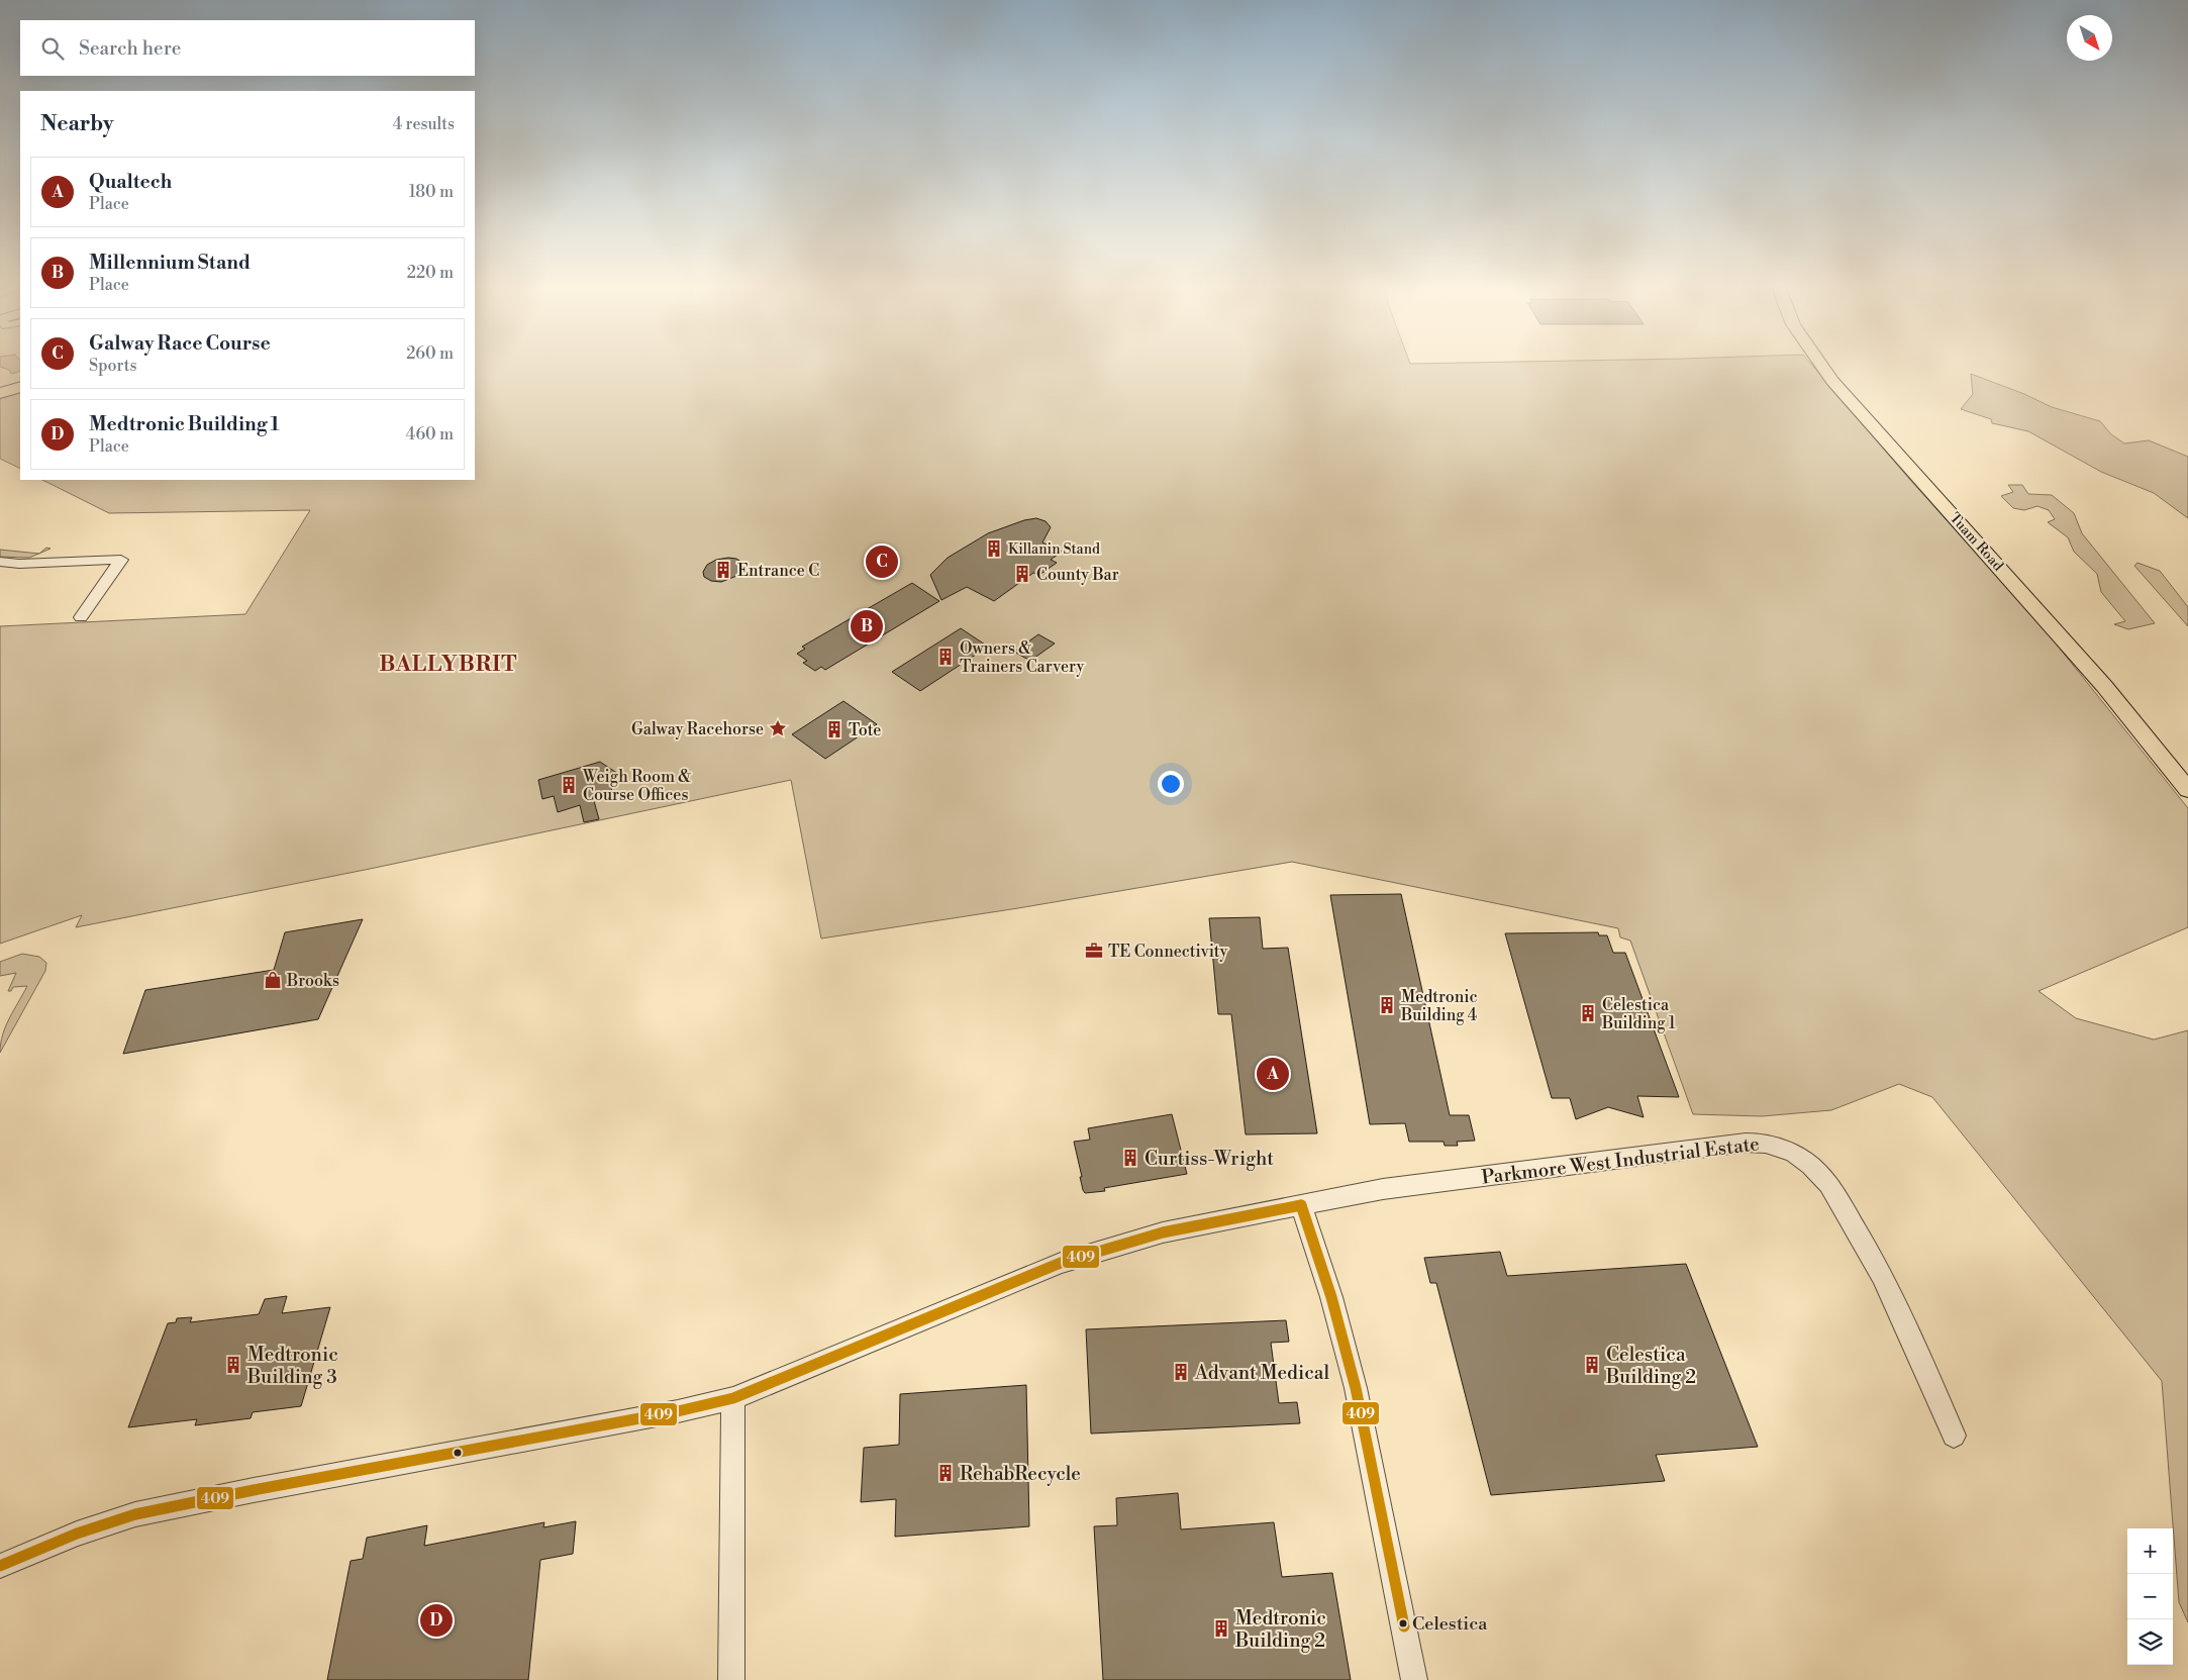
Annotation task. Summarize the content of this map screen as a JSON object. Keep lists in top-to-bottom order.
{
  "streets": {
    "main road": ["Tuam Road"],
    "street": ["Parkmore West Industrial Estate"]
  },
  "districts": ["BALLYBRIT"],
  "places": {
    "building": [
      "Killanin Stand",
      "Entrance C",
      "County Bar",
      "Owners & Trainers Carvery",
      "Tote",
      "Weigh Room & Course Offices",
      "Medtronic Building 4",
      "Celestica Building 1",
      "Curtiss-Wright",
      "Medtronic Building 3",
      "Celestica Building 2",
      "Advant Medical",
      "RehabRecycle",
      "Medtronic Building 2"
    ],
    "place": ["Galway Racehorse"],
    "office": ["TE Connectivity"],
    "shop": ["Brooks"],
    "other": ["Celestica"]
  },
  "lines": ["transit line 409"],
  "north": "bottom right",
  "page": {
    "search": "Search here",
    "heading": ["Nearby", "4 results"],
    "list": [
      {
        "mark": "A",
        "name": "Qualtech",
        "note": "Place",
        "value": "180 m"
      },
      {
        "mark": "B",
        "name": "Millennium Stand",
        "note": "Place",
        "value": "220 m"
      },
      {
        "mark": "C",
        "name": "Galway Race Course",
        "note": "Sports",
        "value": "260 m"
      },
      {
        "mark": "D",
        "name": "Medtronic Building 1",
        "note": "Place",
        "value": "460 m"
      }
    ],
    "pins": [
      "C",
      "B",
      "A",
      "D"
    ],
    "map_buttons": ["+", "−"]
  }
}
